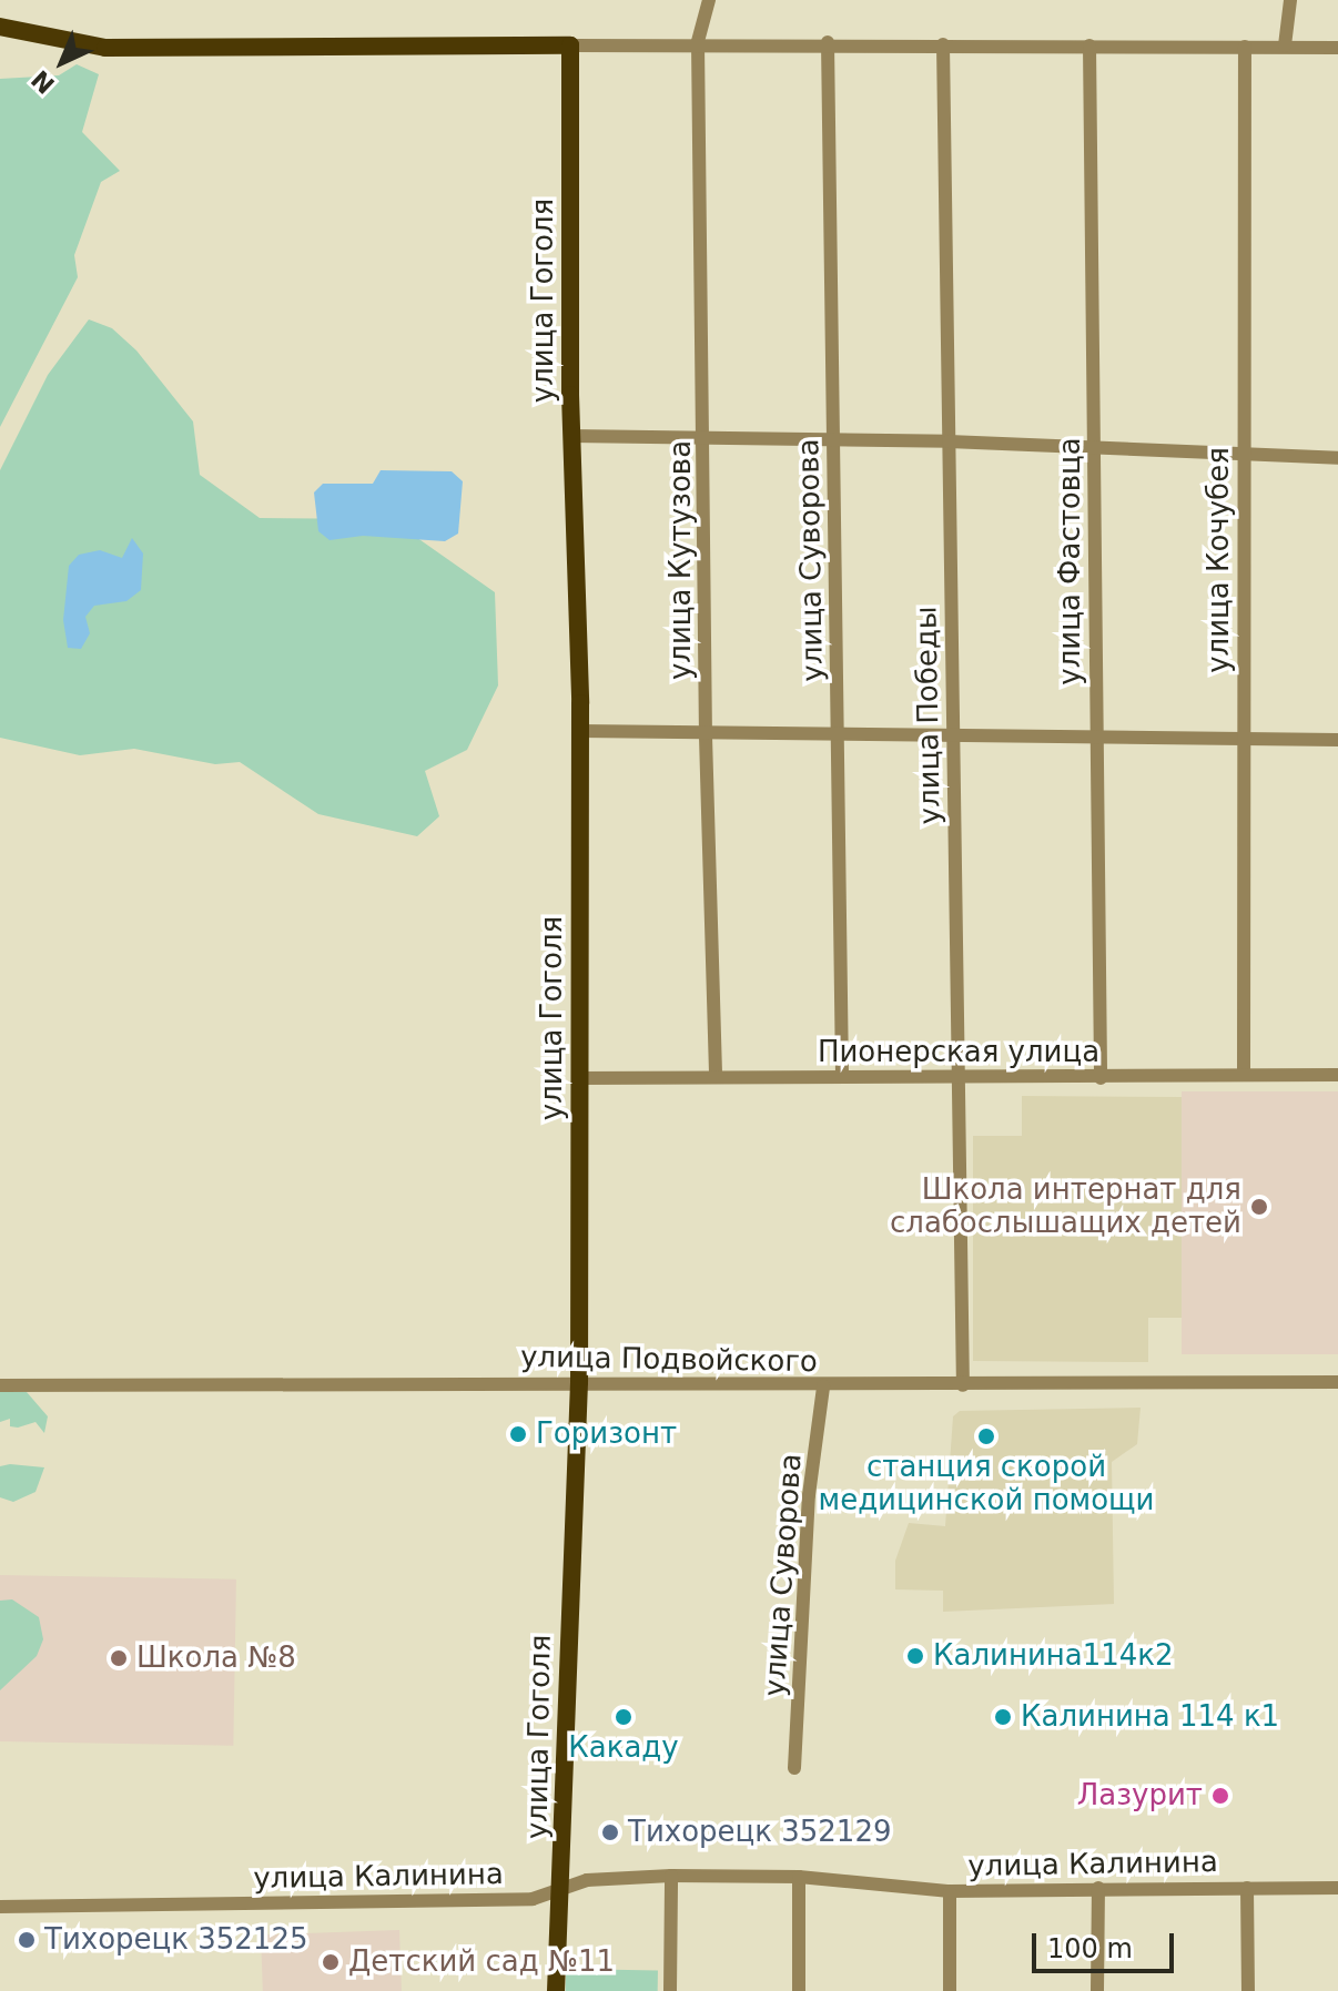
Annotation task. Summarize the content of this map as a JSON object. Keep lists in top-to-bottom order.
{
  "streets": {
    "main road": ["улица Гоголя"],
    "street": [
      "улица Кутузова",
      "улица Суворова",
      "улица Кочубея",
      "улица Фастовца",
      "улица Победы",
      "Пионерская улица",
      "улица Подвойского",
      "улица Калинина"
    ]
  },
  "crossings": [
    ["улица Гоголя", "Пионерская улица"],
    ["улица Гоголя", "улица Подвойского"],
    ["улица Гоголя", "улица Калинина"],
    ["улица Кутузова", "Пионерская улица"],
    ["улица Суворова", "Пионерская улица"],
    ["улица Суворова", "улица Подвойского"],
    ["улица Кочубея", "Пионерская улица"],
    ["улица Фастовца", "Пионерская улица"],
    ["улица Победы", "Пионерская улица"],
    ["улица Победы", "улица Подвойского"]
  ],
  "places": [
    "Школа интернат для слабослышащих детей",
    "Горизонт",
    "станция скорой медицинской помощи",
    "Калинина114к2",
    "Школа №8",
    "Какаду",
    "Калинина 114 к1",
    "Лазурит",
    "Тихорецк 352129",
    "Тихорецк 352125",
    "Детский сад №11"
  ],
  "scale_bar": "100 m",
  "north": "bottom left"
}
